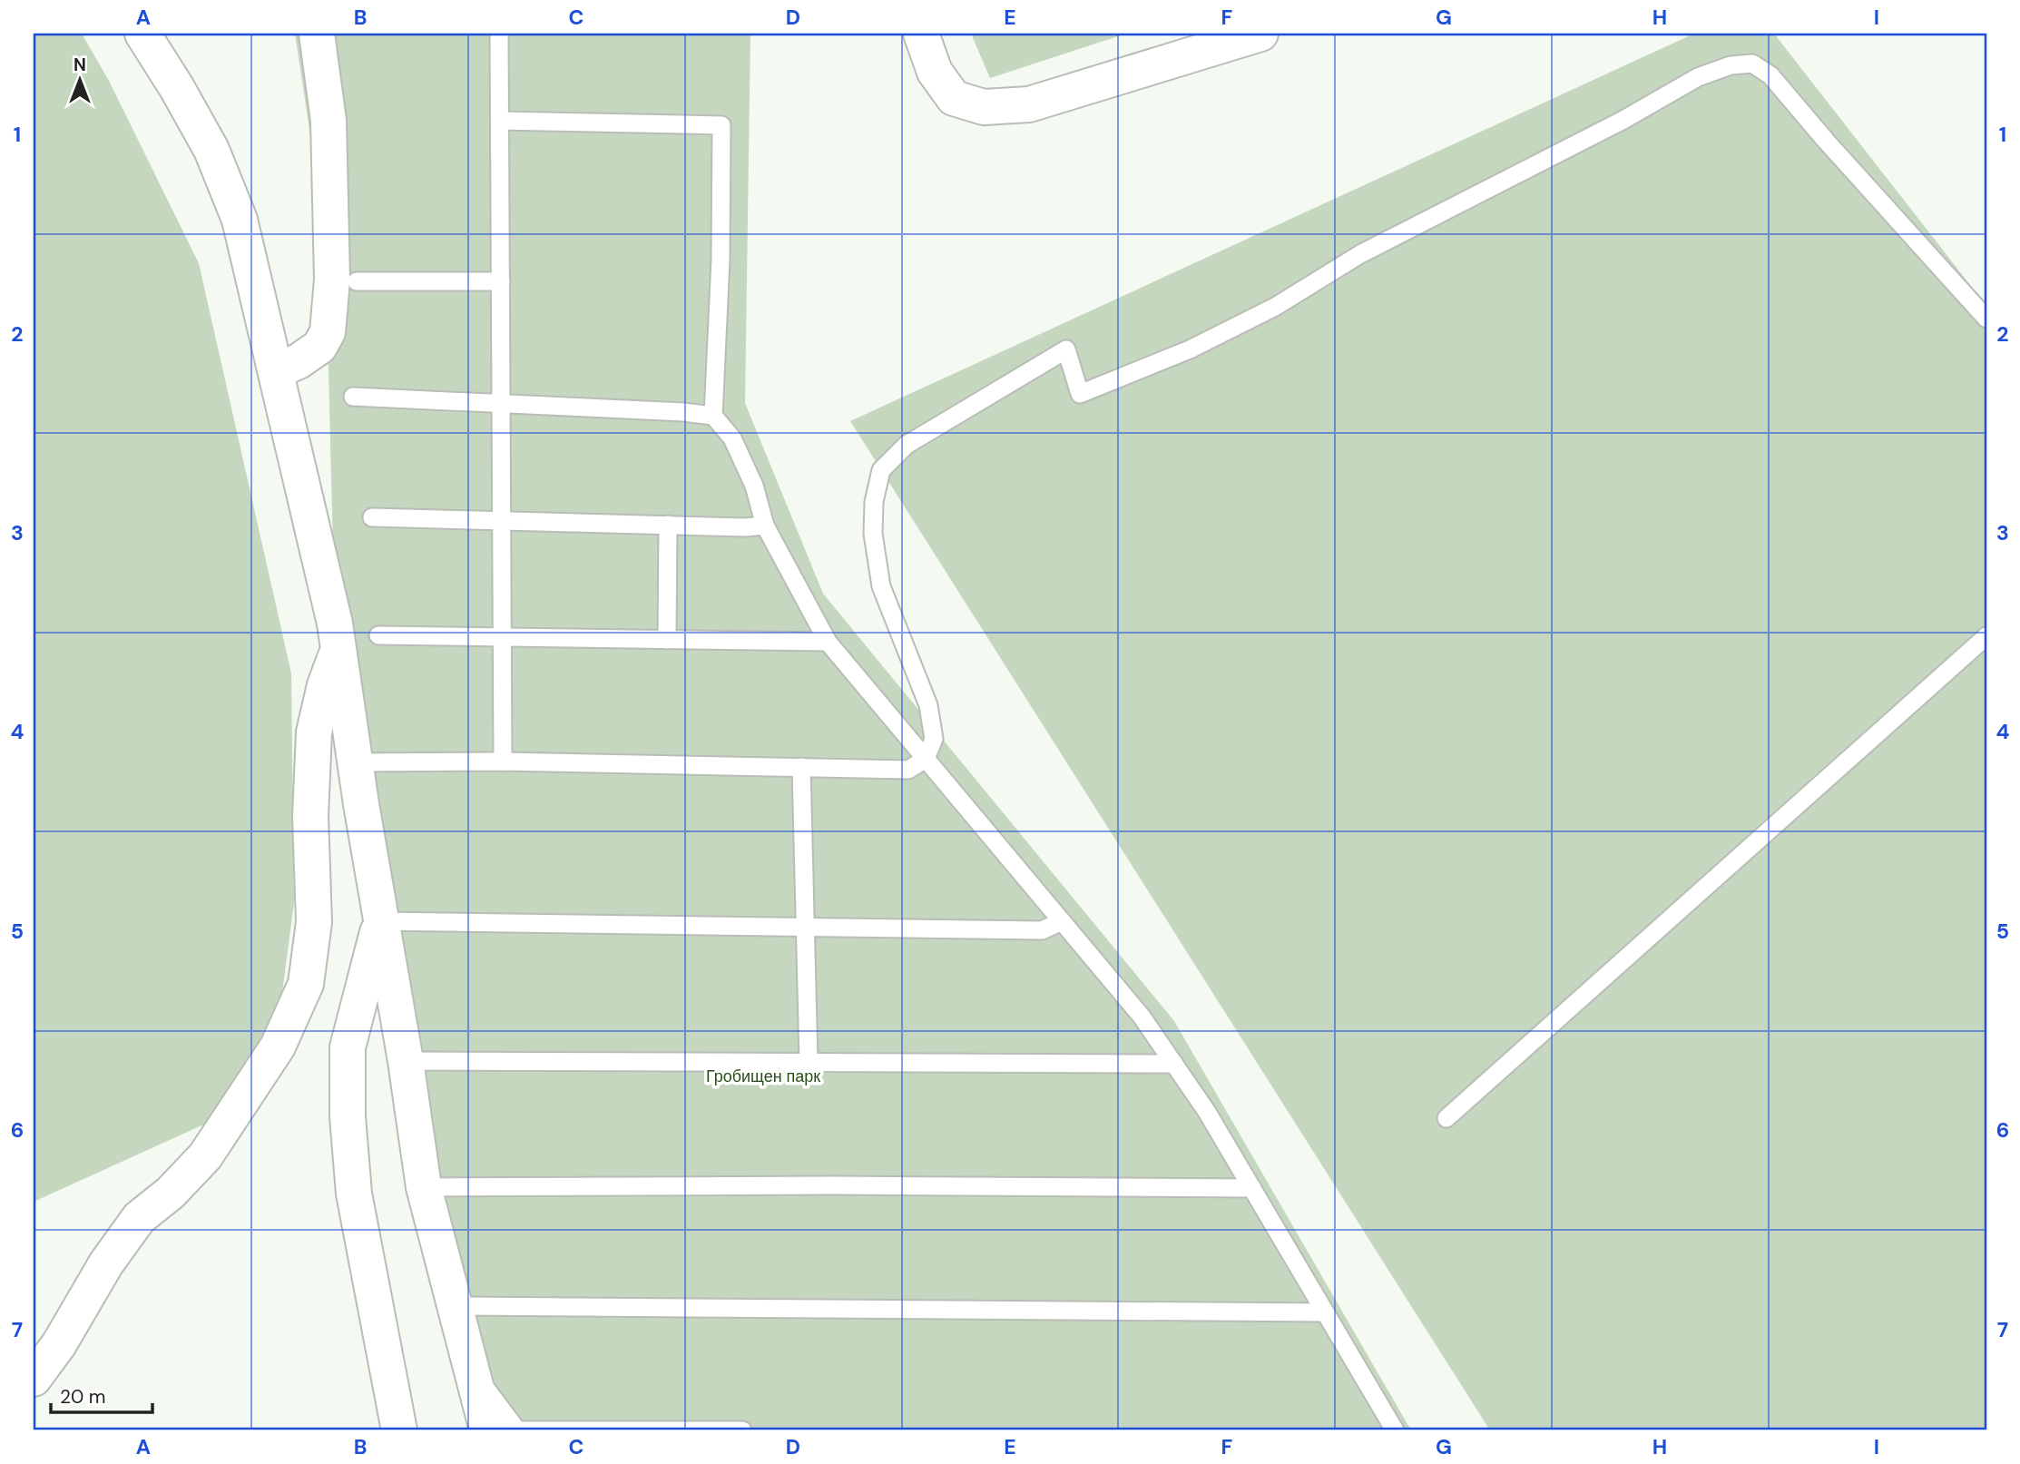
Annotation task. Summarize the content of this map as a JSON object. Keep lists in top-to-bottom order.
{
  "parks": ["Гробищен парк"],
  "scale_bar": "20 m",
  "north": "top",
  "grid": {
    "columns": [
      "A",
      "B",
      "C",
      "D",
      "E",
      "F",
      "G",
      "H",
      "I"
    ],
    "rows": [
      "1",
      "2",
      "3",
      "4",
      "5",
      "6",
      "7"
    ]
  }
}
